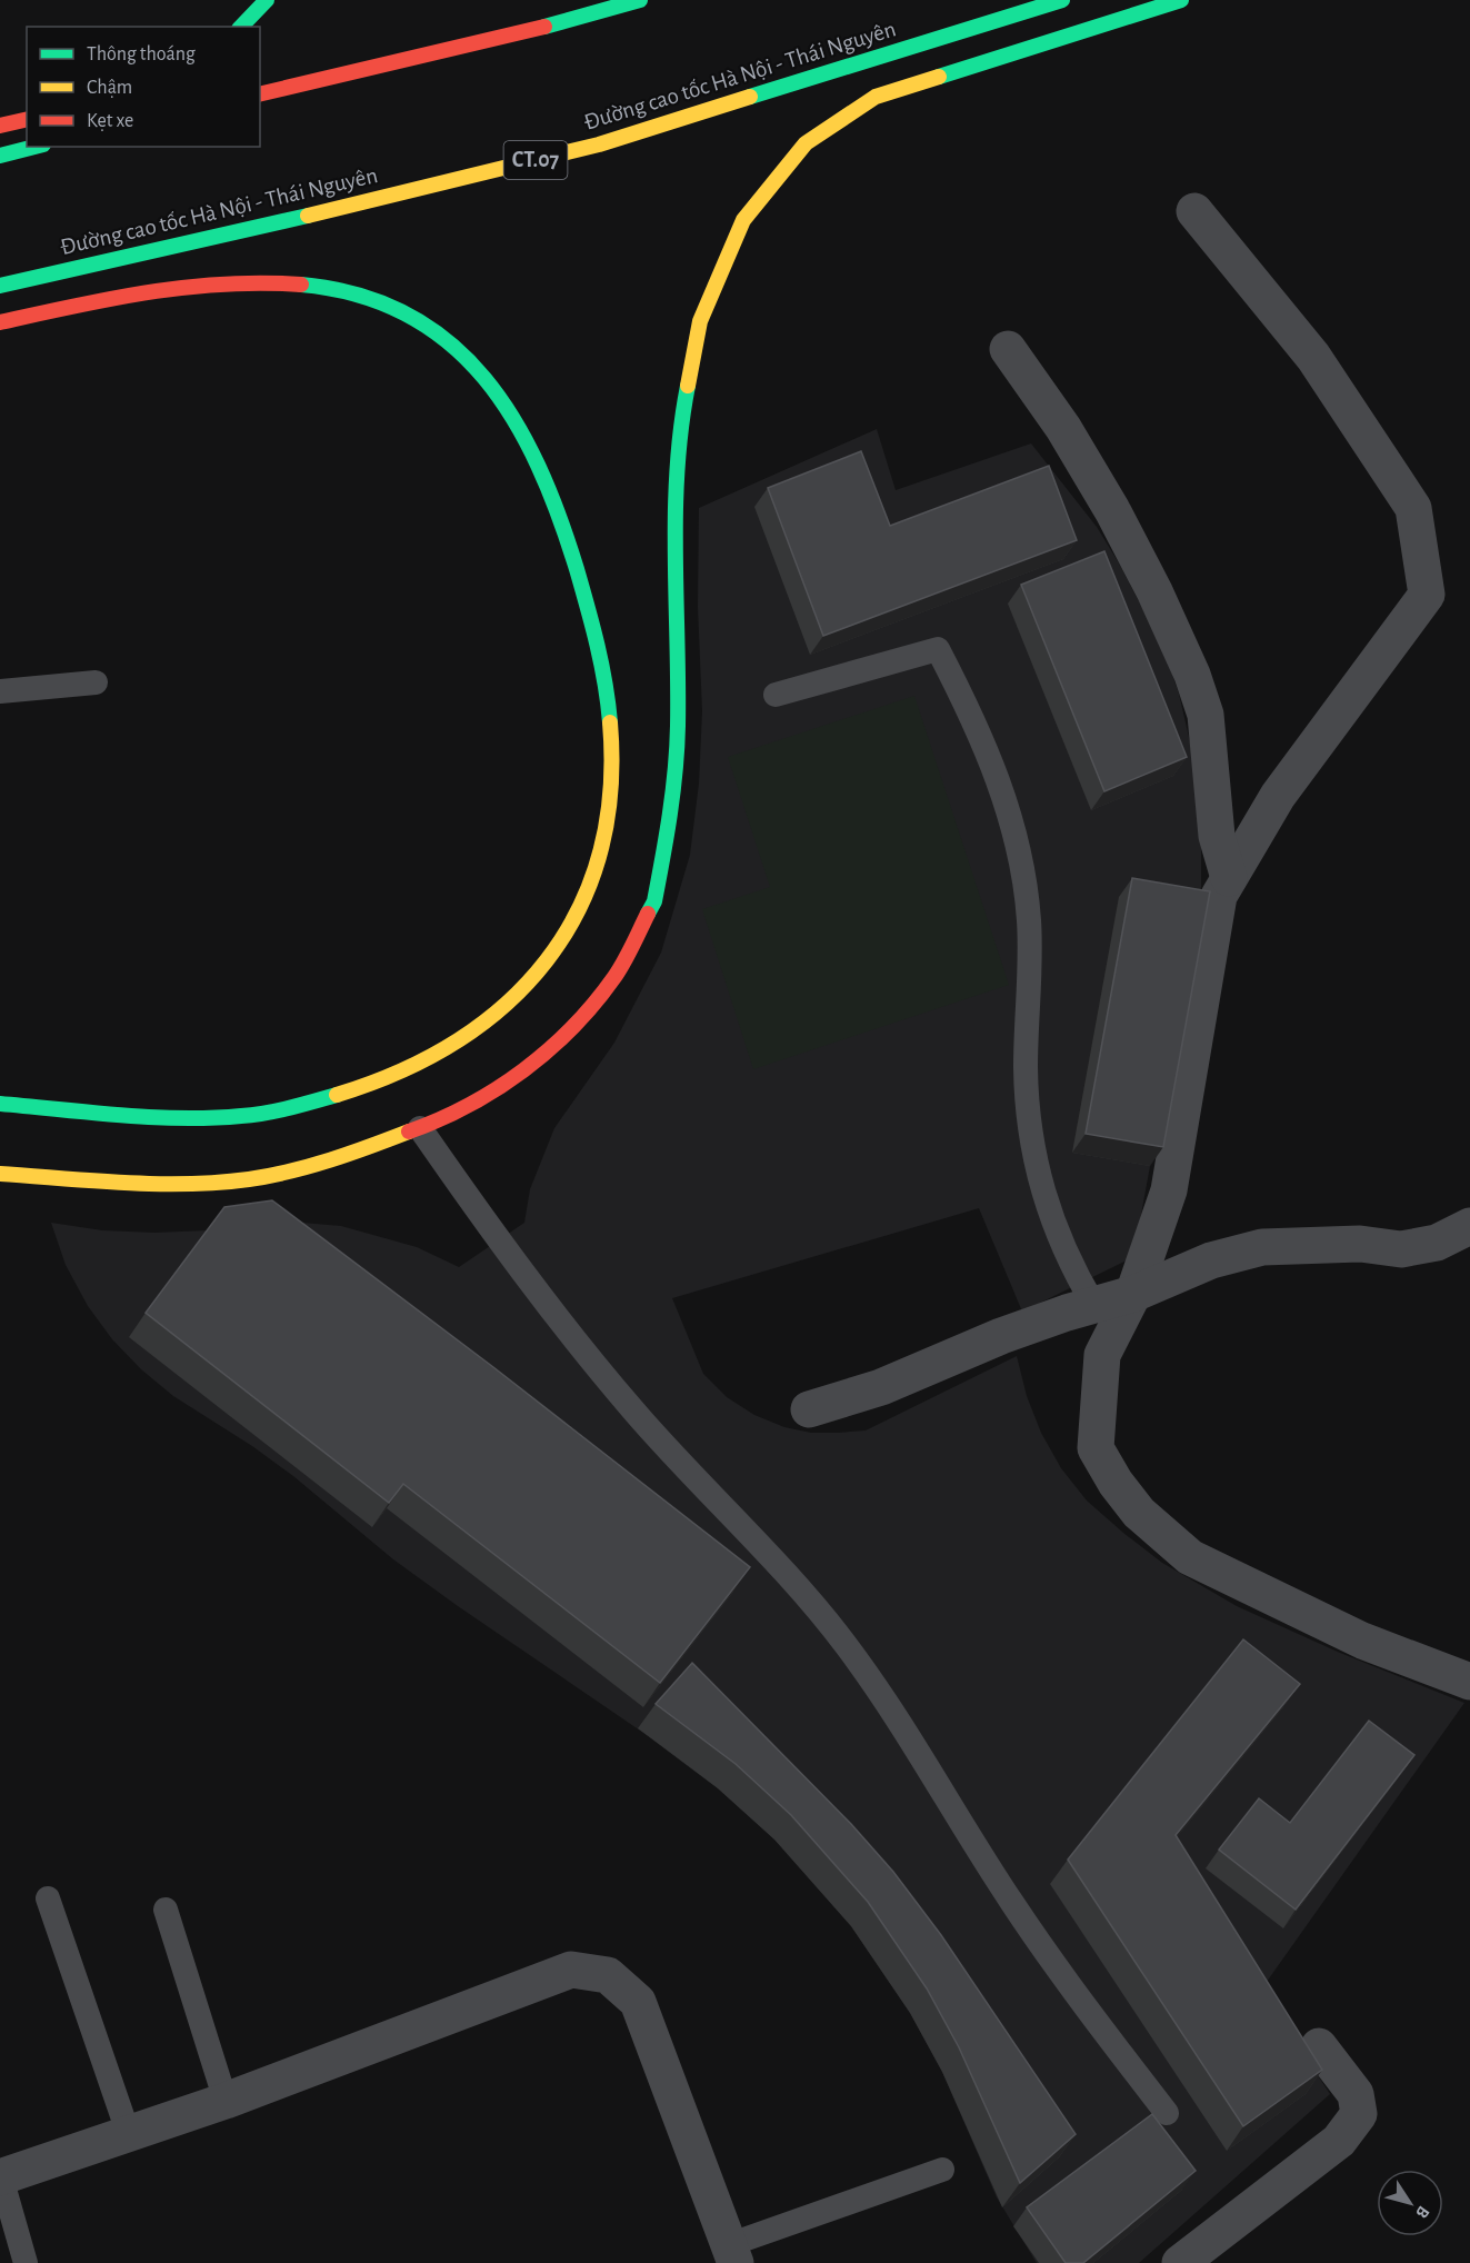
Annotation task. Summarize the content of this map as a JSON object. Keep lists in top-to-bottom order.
{
  "streets": {
    "highway": ["Đường cao tốc Hà Nội - Thái Nguyên", "CT.07"]
  },
  "legend": ["Thông thoáng", "Chậm", "Kẹt xe"],
  "north": "bottom right"
}
